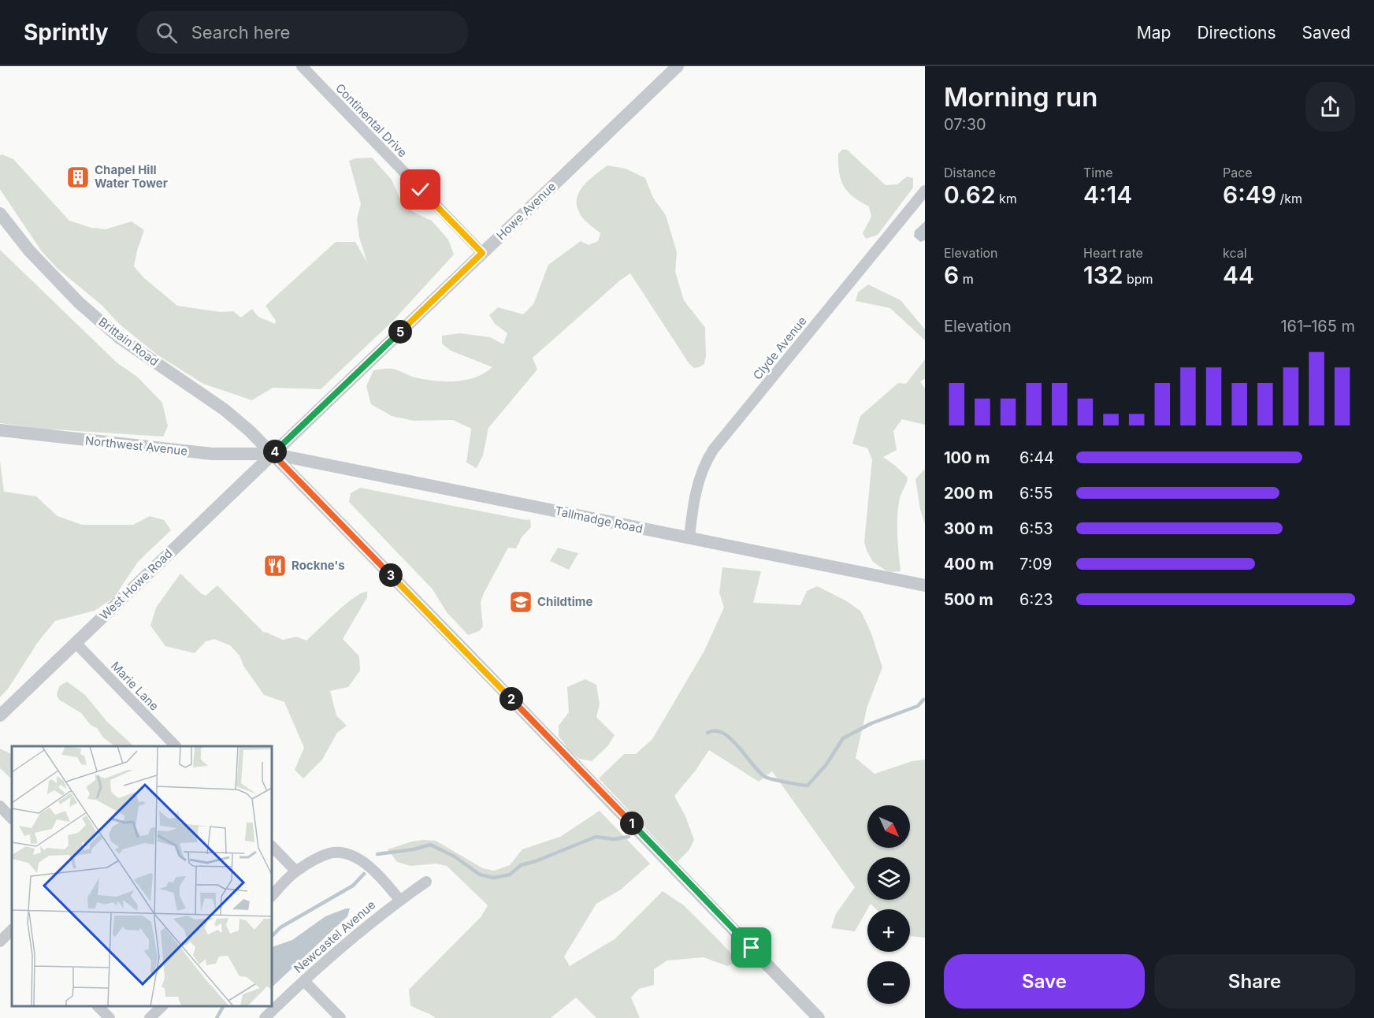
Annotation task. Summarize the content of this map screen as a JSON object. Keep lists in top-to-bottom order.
{
  "streets": {
    "street": [
      "Continental Drive",
      "Howe Avenue",
      "Brittain Road",
      "Clyde Avenue",
      "Northwest Avenue",
      "Tallmadge Road",
      "West Howe Road",
      "Marie Lane",
      "Newcastel Avenue"
    ]
  },
  "crossings": [
    ["Continental Drive", "Howe Avenue"],
    ["Howe Avenue", "Brittain Road"],
    ["Howe Avenue", "Northwest Avenue"],
    ["Howe Avenue", "Tallmadge Road"],
    ["Howe Avenue", "West Howe Road"],
    ["Brittain Road", "Northwest Avenue"],
    ["Brittain Road", "Tallmadge Road"],
    ["Brittain Road", "West Howe Road"],
    ["Clyde Avenue", "Tallmadge Road"],
    ["Northwest Avenue", "Tallmadge Road"],
    ["Northwest Avenue", "West Howe Road"],
    ["Tallmadge Road", "West Howe Road"],
    ["West Howe Road", "Marie Lane"]
  ],
  "places": {
    "building": ["Chapel Hill Water Tower"],
    "restaurant": ["Rockne's"],
    "school or university": ["Childtime"]
  },
  "north": "bottom right",
  "page": {
    "header": "Sprintly",
    "search": "Search here",
    "nav": ["Map", "Directions", "Saved"],
    "heading": ["Morning run", "07:30"],
    "stats": [
      ["Distance", "0.62 km"],
      ["Time", "4:14"],
      ["Pace", "6:49 /km"],
      ["Elevation", "6 m"],
      ["Heart rate", "132 bpm"],
      ["kcal", "44"]
    ],
    "chart": ["Elevation", "161–165 m"],
    "pins": [
      "5",
      "4",
      "3",
      "2",
      "1"
    ],
    "list": [
      {
        "name": "100 m",
        "note": "6:44"
      },
      {
        "name": "200 m",
        "note": "6:55"
      },
      {
        "name": "300 m",
        "note": "6:53"
      },
      {
        "name": "400 m",
        "note": "7:09"
      },
      {
        "name": "500 m",
        "note": "6:23"
      }
    ],
    "map_buttons": ["+", "−"],
    "buttons": ["Save", "Share"]
  }
}
